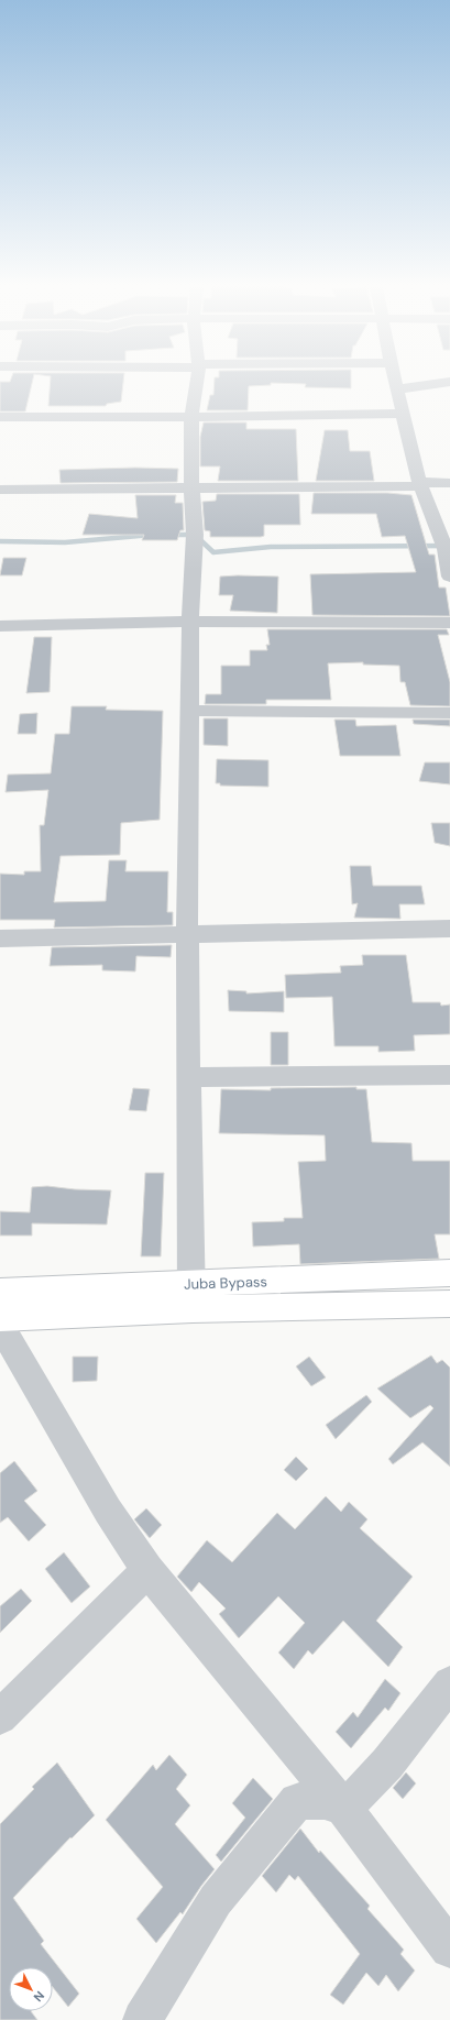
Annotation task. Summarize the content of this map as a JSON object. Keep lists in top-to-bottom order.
{
  "streets": {
    "main road": ["Juba Bypass"]
  },
  "north": "bottom right"
}
